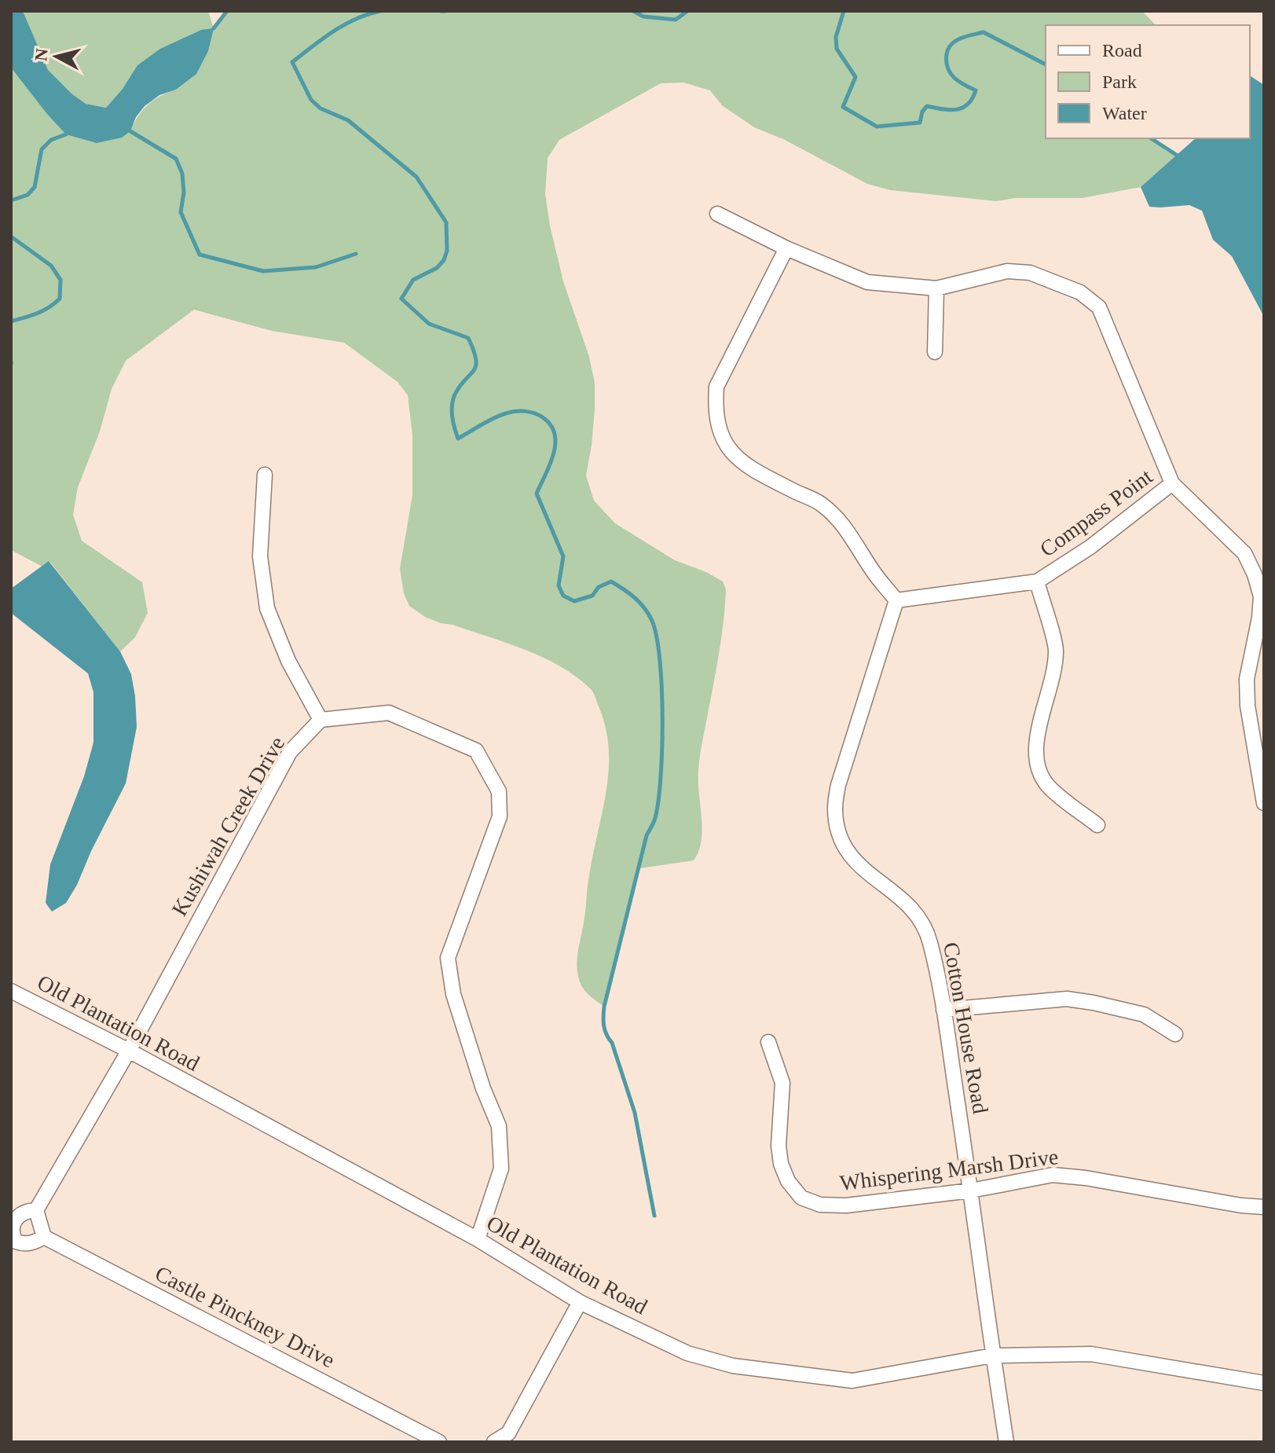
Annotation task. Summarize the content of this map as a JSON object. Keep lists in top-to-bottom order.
{
  "streets": {
    "street": [
      "Compass Point",
      "Kushiwah Creek Drive",
      "Old Plantation Road",
      "Cotton House Road",
      "Whispering Marsh Drive",
      "Castle Pinckney Drive"
    ]
  },
  "crossings": [
    ["Compass Point", "Cotton House Road"],
    ["Kushiwah Creek Drive", "Old Plantation Road"],
    ["Kushiwah Creek Drive", "Castle Pinckney Drive"],
    ["Old Plantation Road", "Cotton House Road"],
    ["Cotton House Road", "Whispering Marsh Drive"]
  ],
  "legend": ["Road", "Park", "Water"],
  "north": "left"
}
